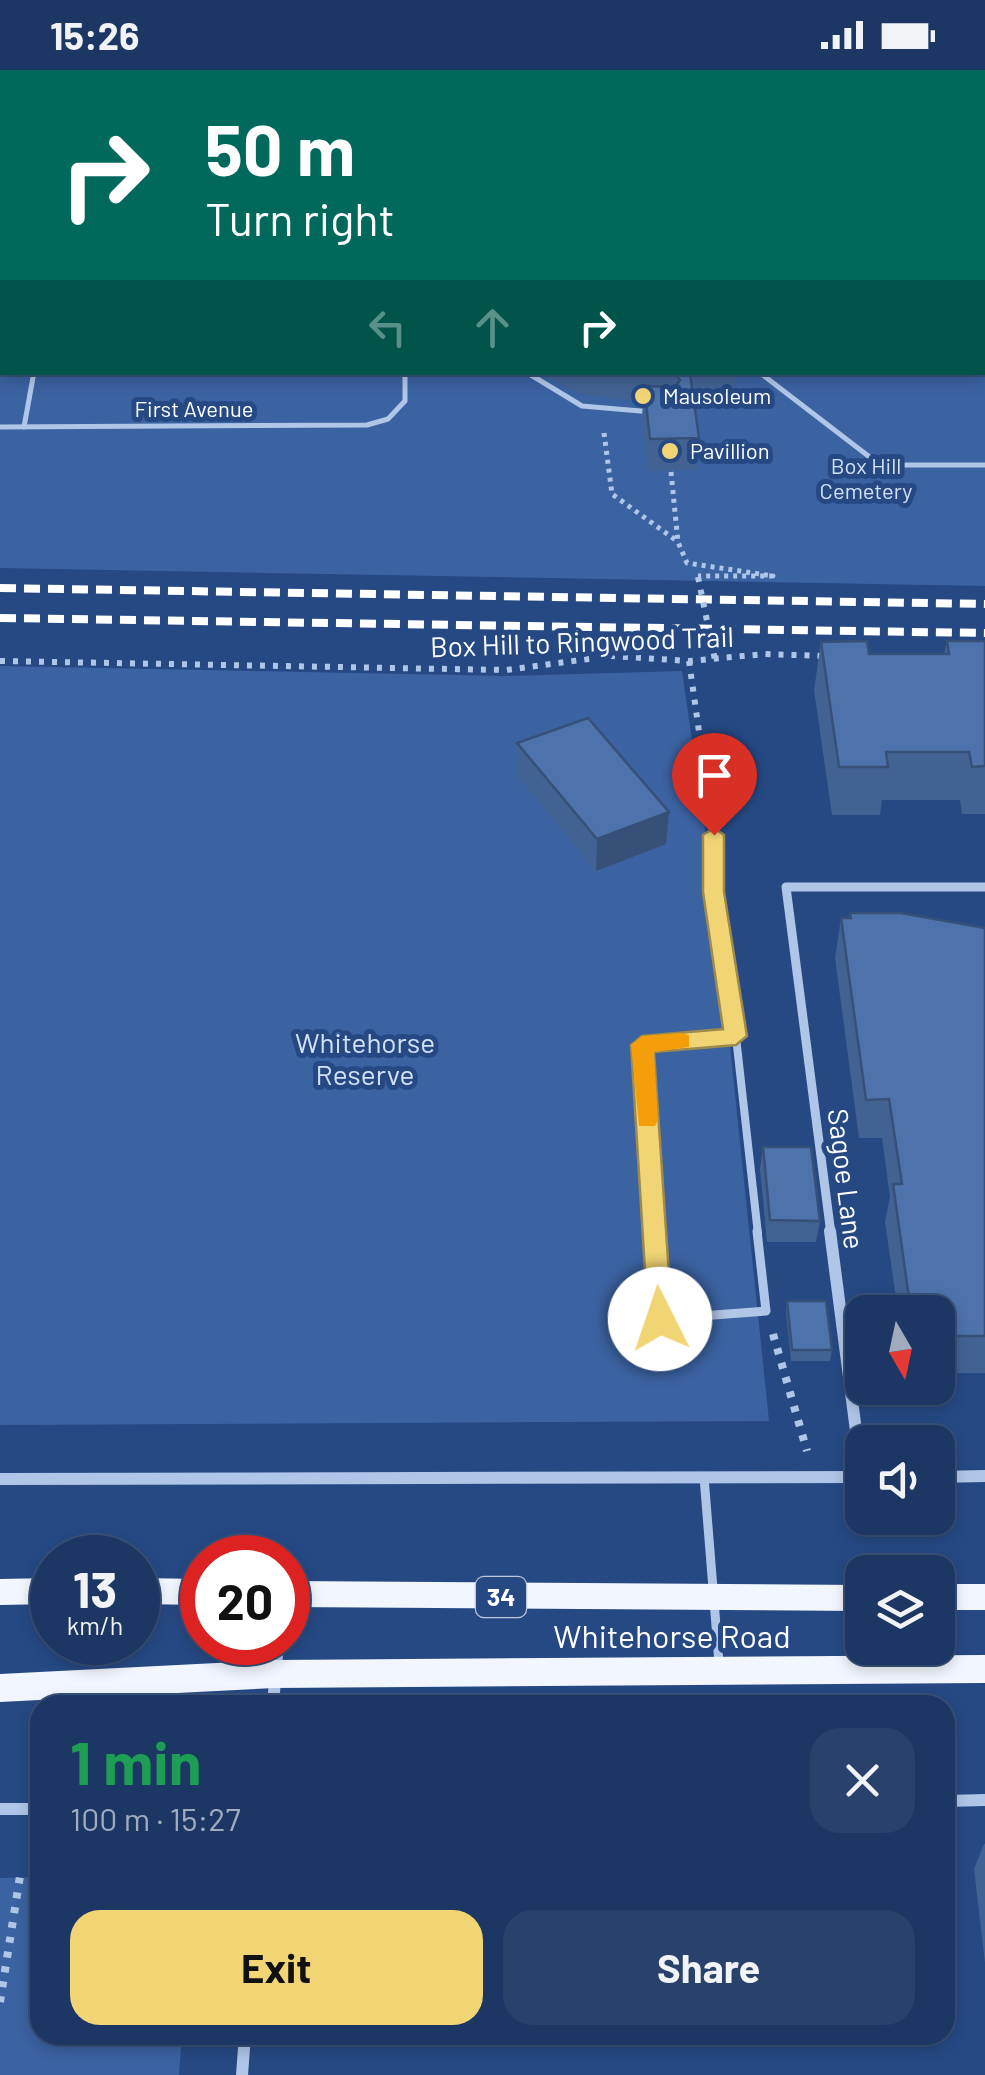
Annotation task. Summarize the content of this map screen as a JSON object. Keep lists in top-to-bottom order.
{
  "streets": {
    "main road": ["34", "Whitehorse Road"],
    "street": ["Sagoe Lane"],
    "lane": ["First Avenue"],
    "path": ["Box Hill to Ringwood Trail"]
  },
  "parks": ["Box Hill Cemetery", "Whitehorse Reserve"],
  "places": ["Mausoleum", "Pavillion"],
  "north": "bottom",
  "page": {
    "status": "15:26",
    "turn": ["50 m", "Turn right"],
    "speed": "13 km/h",
    "limit": "20",
    "heading": ["1 min", "100 m · 15:27"],
    "buttons": ["Exit", "Share"]
  }
}
